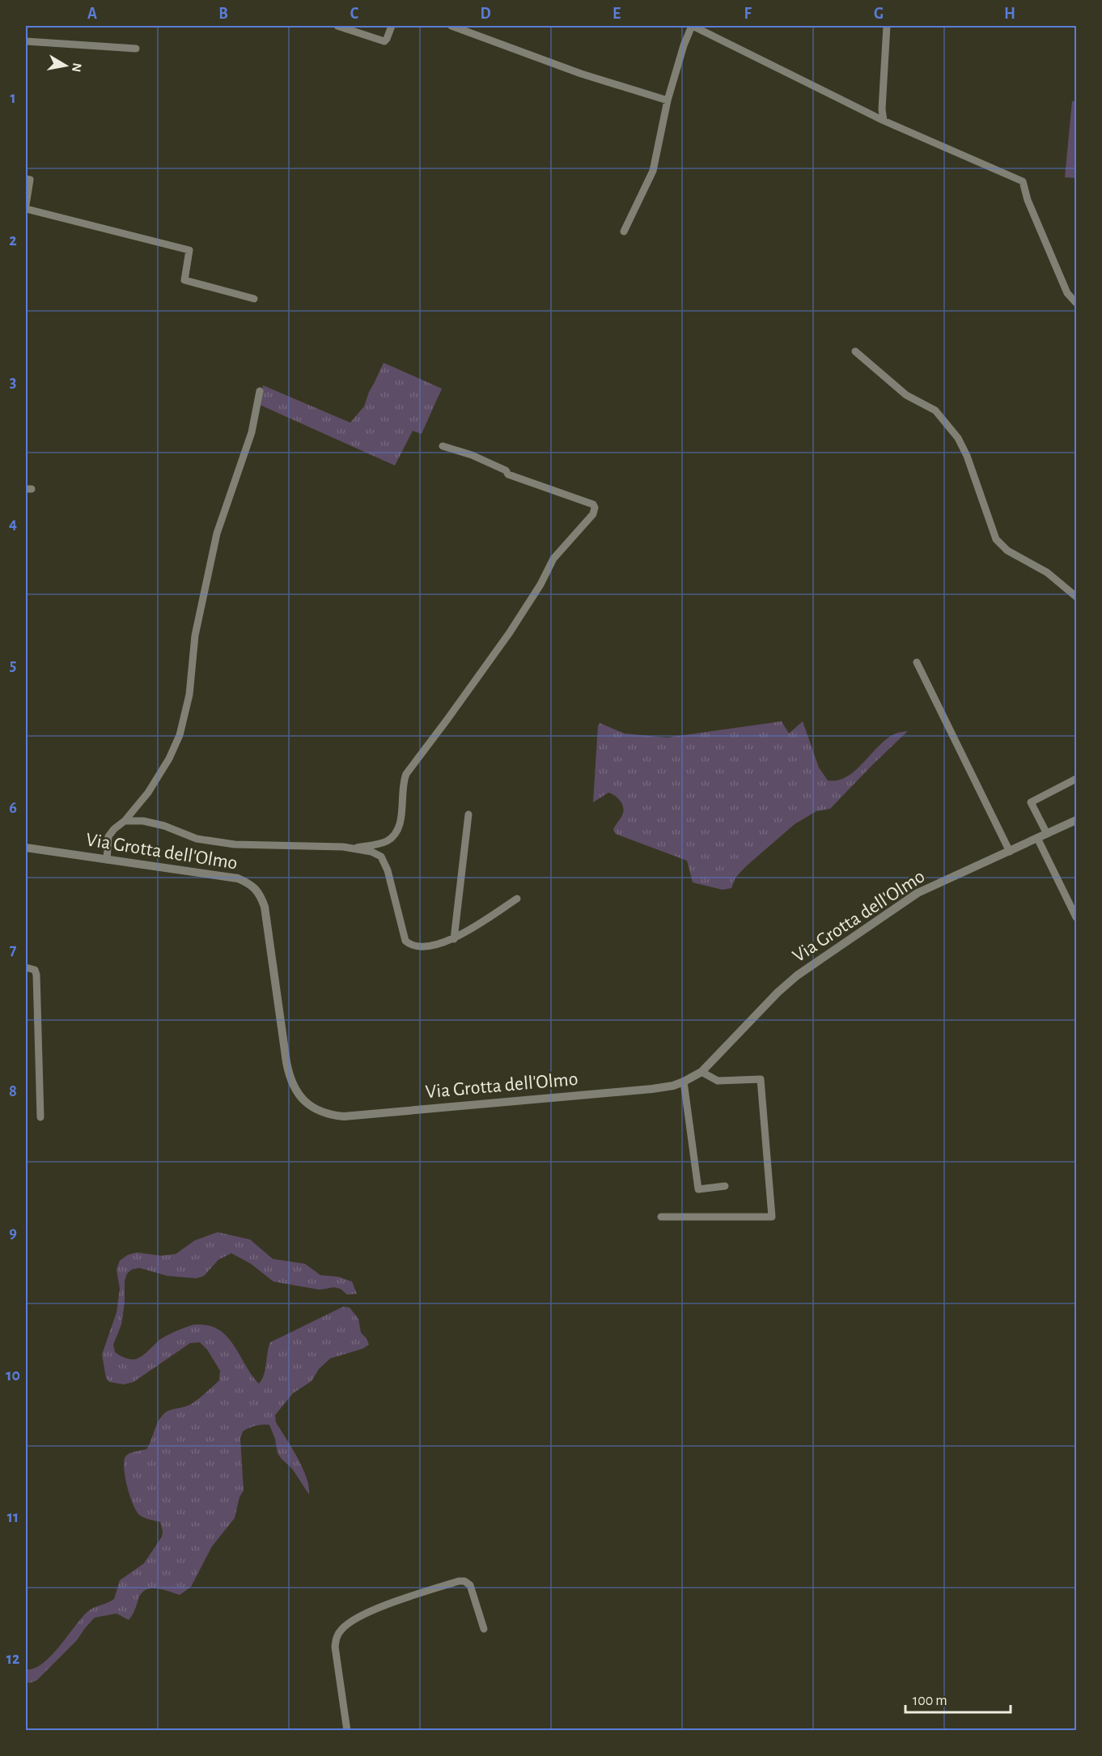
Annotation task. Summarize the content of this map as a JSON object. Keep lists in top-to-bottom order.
{
  "streets": {
    "street": ["Via Grotta dell'Olmo"]
  },
  "scale_bar": "100 m",
  "north": "right",
  "grid": {
    "columns": [
      "A",
      "B",
      "C",
      "D",
      "E",
      "F",
      "G",
      "H"
    ],
    "rows": [
      "1",
      "2",
      "3",
      "4",
      "5",
      "6",
      "7",
      "8",
      "9",
      "10",
      "11",
      "12"
    ]
  }
}
